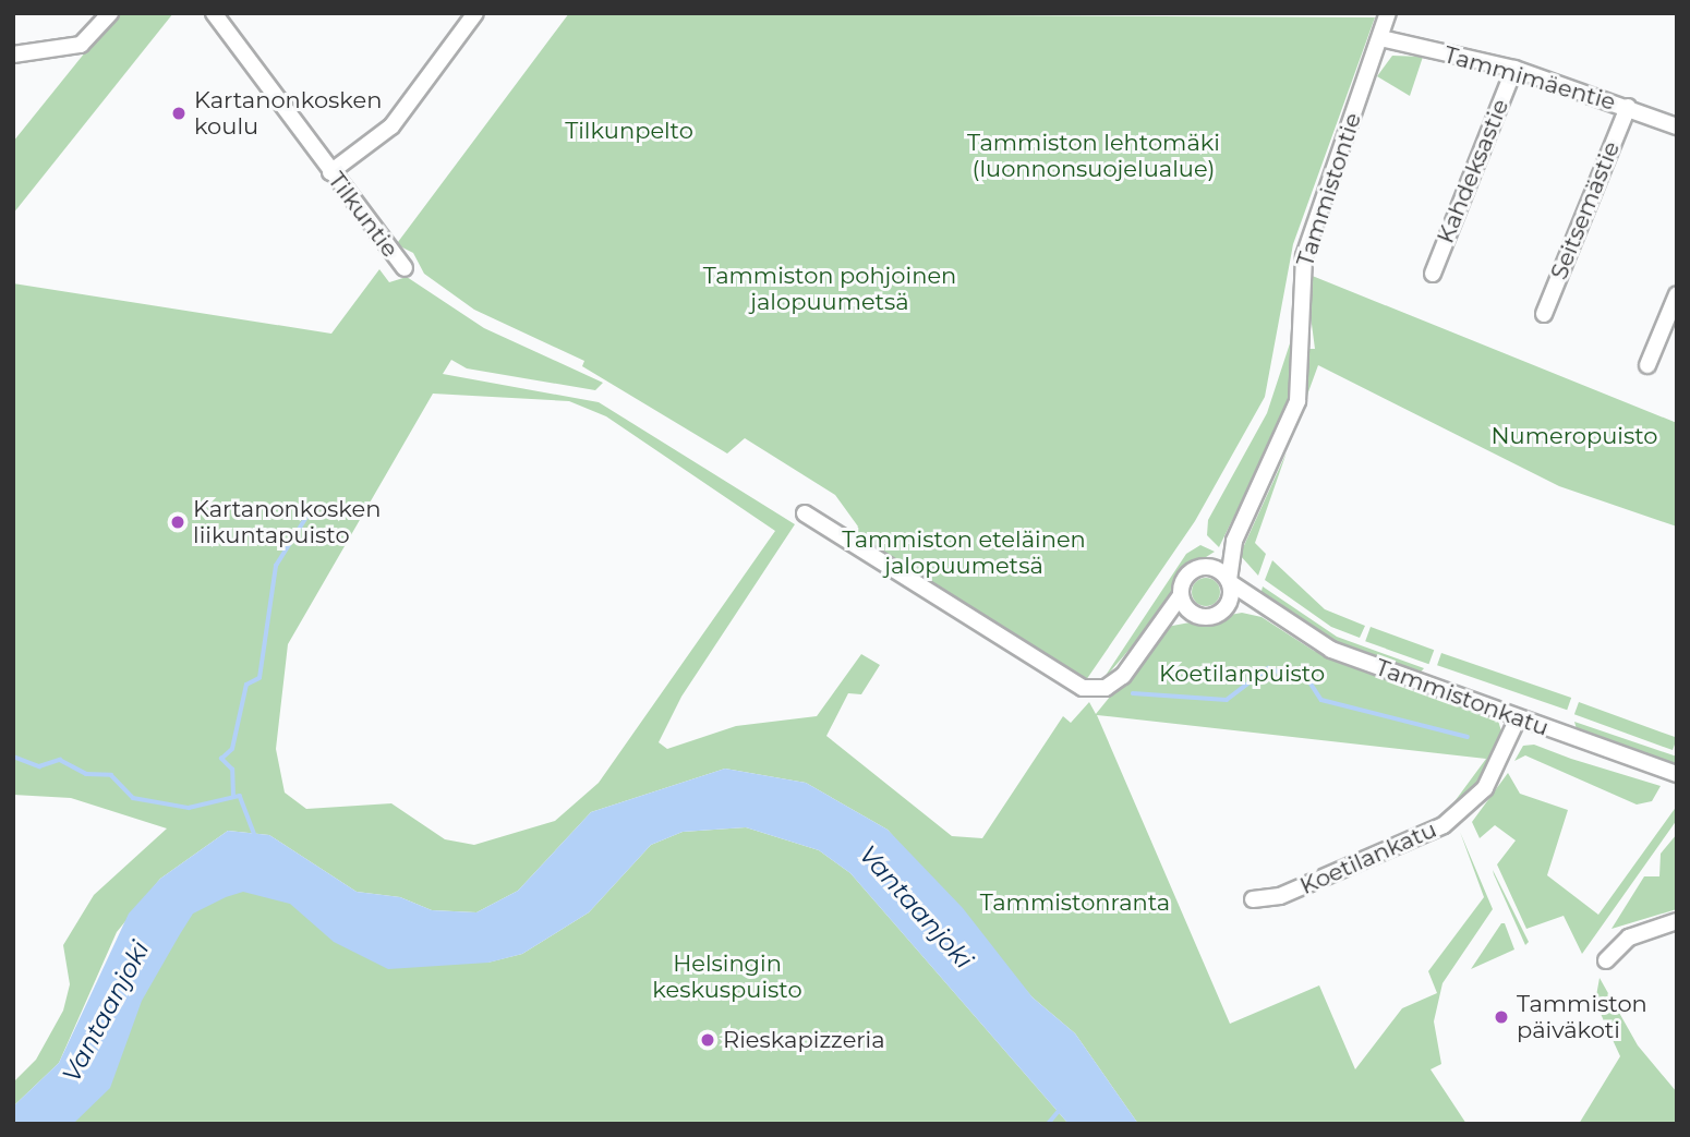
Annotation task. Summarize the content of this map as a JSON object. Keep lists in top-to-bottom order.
{
  "streets": {
    "street": [
      "Tammimäentie",
      "Kahdeksastie",
      "Tammistontie",
      "Seitsemästie",
      "Tilkuntie",
      "Tammistonkatu",
      "Koetilankatu"
    ]
  },
  "crossings": [
    ["Tammimäentie", "Kahdeksastie"],
    ["Tammimäentie", "Tammistontie"],
    ["Tammimäentie", "Seitsemästie"],
    ["Tammistontie", "Tammistonkatu"],
    ["Tammistonkatu", "Koetilankatu"]
  ],
  "water": ["Vantaanjoki"],
  "parks": [
    "Tilkunpelto",
    "Tammiston lehtomäki (luonnonsuojelualue)",
    "Tammiston pohjoinen jalopuumetsä",
    "Numeropuisto",
    "Tammiston eteläinen jalopuumetsä",
    "Koetilanpuisto",
    "Tammistonranta",
    "Helsingin keskuspuisto"
  ],
  "places": [
    "Kartanonkosken koulu",
    "Kartanonkosken liikuntapuisto",
    "Tammiston päiväkoti",
    "Rieskapizzeria"
  ]
}
